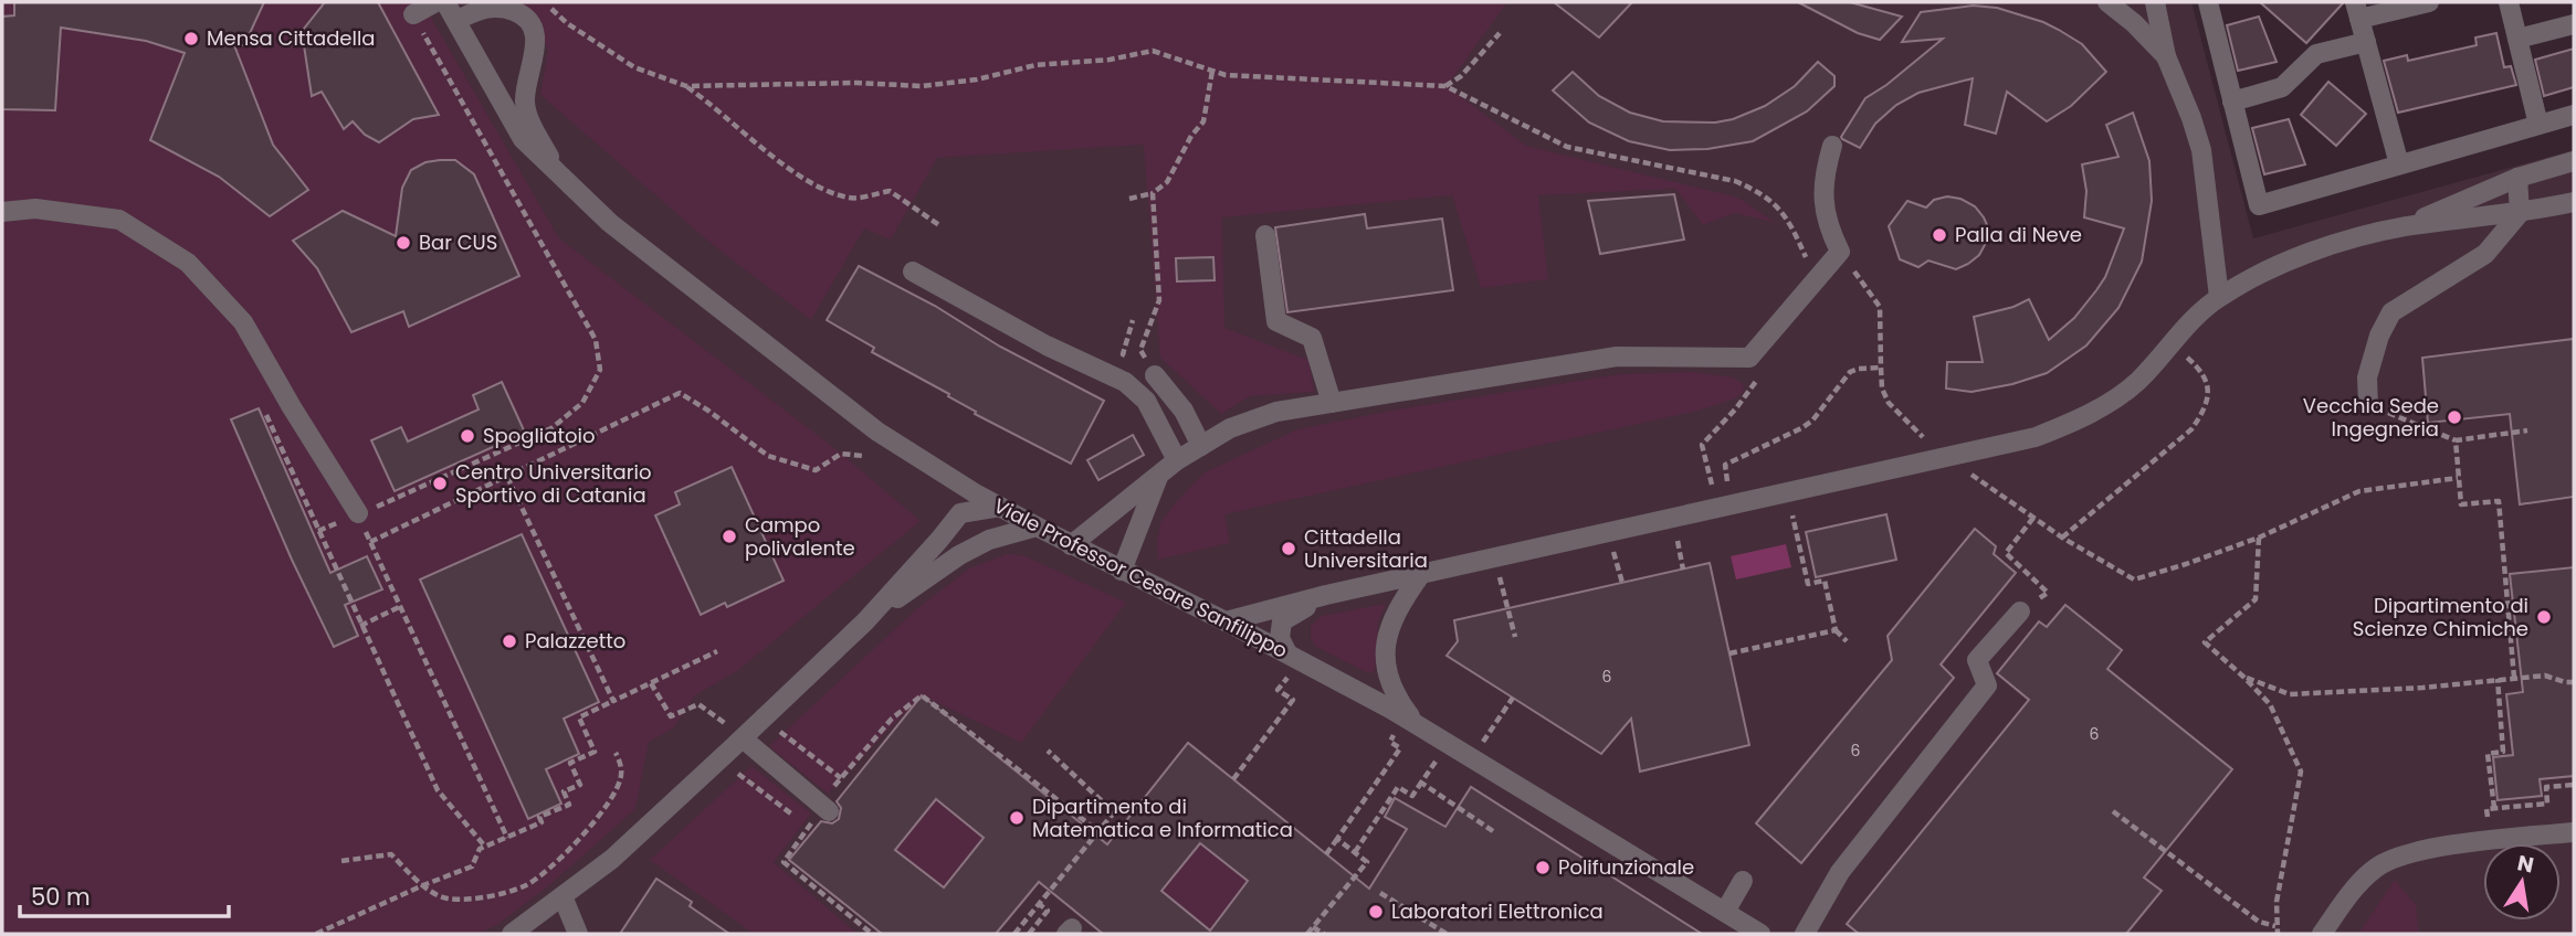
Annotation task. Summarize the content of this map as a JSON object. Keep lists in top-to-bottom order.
{
  "streets": {
    "street": ["Viale Professor Cesare Sanfilippo"]
  },
  "places": [
    "Mensa Cittadella",
    "Palla di Neve",
    "Bar CUS",
    "Vecchia Sede Ingegneria",
    "Spogliatoio",
    "Centro Universitario Sportivo di Catania",
    "Campo polivalente",
    "Cittadella Universitaria",
    "Dipartimento di Scienze Chimiche",
    "Palazzetto",
    "Dipartimento di Matematica e Informatica",
    "Polifunzionale",
    "Laboratori Elettronica"
  ],
  "house_numbers": ["6", "6", "6"],
  "scale_bar": "50 m",
  "north": "top"
}
